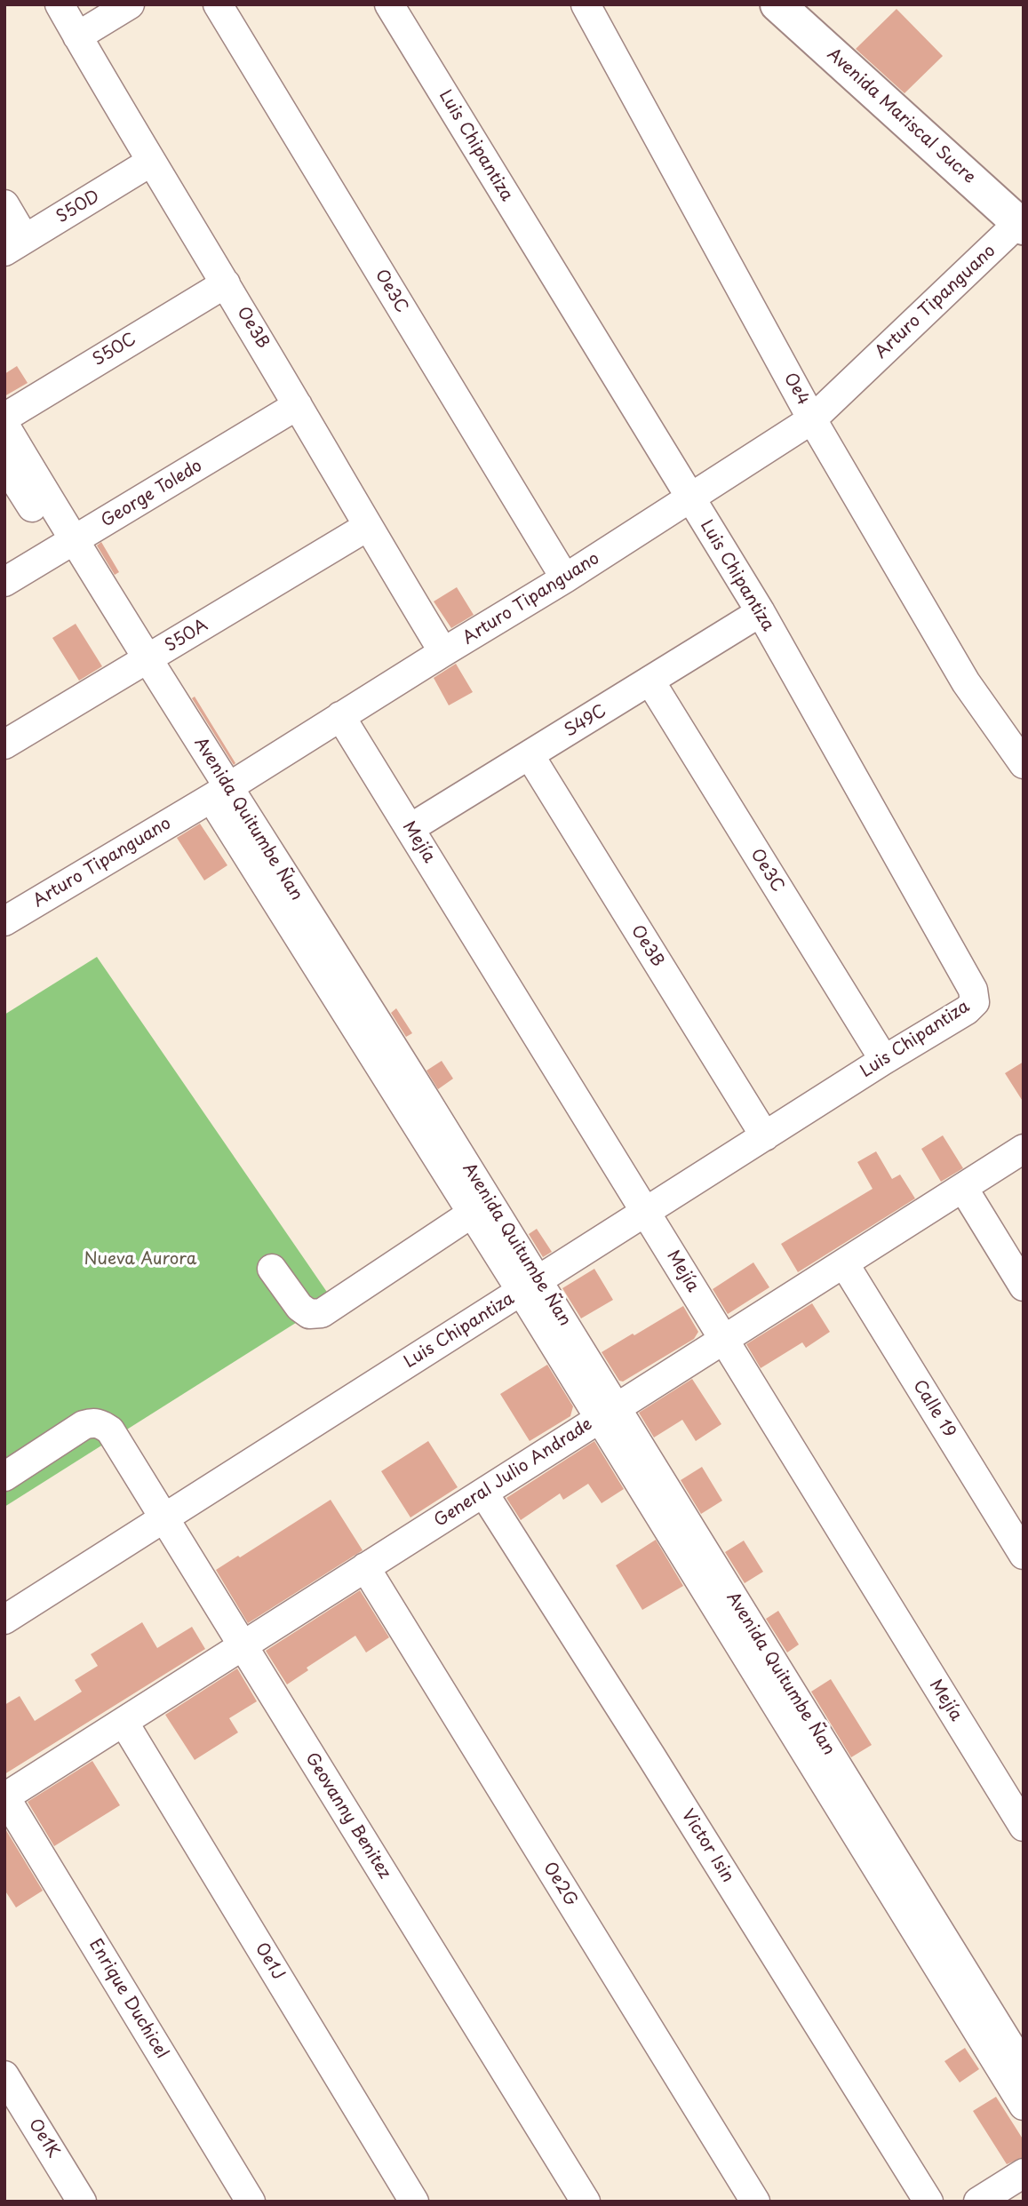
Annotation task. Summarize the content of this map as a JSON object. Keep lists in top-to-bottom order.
{
  "streets": {
    "main road": ["Avenida Mariscal Sucre"],
    "street": [
      "Luis Chipantiza",
      "S50D",
      "Oe3C",
      "Arturo Tipanguano",
      "Oe3B",
      "S50C",
      "Oe4",
      "George Toledo",
      "S50A",
      "S49C",
      "Avenida Quitumbe Ñan",
      "Mejía",
      "Calle 19",
      "General Julio Andrade",
      "Geovanny Benitez",
      "Victor Isin",
      "Oe2G",
      "Oe1J",
      "Enrique Duchicel",
      "Oe1K"
    ]
  },
  "crossings": [
    ["Avenida Mariscal Sucre", "Arturo Tipanguano"],
    ["Luis Chipantiza", "Oe3C"],
    ["Luis Chipantiza", "Arturo Tipanguano"],
    ["Luis Chipantiza", "Oe3B"],
    ["Luis Chipantiza", "S49C"],
    ["Luis Chipantiza", "Avenida Quitumbe Ñan"],
    ["Luis Chipantiza", "Mejía"],
    ["Luis Chipantiza", "Geovanny Benitez"],
    ["S50D", "Oe3B"],
    ["Oe3C", "Arturo Tipanguano"],
    ["Oe3C", "S49C"],
    ["Arturo Tipanguano", "Oe3B"],
    ["Arturo Tipanguano", "Oe4"],
    ["Arturo Tipanguano", "Avenida Quitumbe Ñan"],
    ["Arturo Tipanguano", "Mejía"],
    ["Oe3B", "S50C"],
    ["Oe3B", "George Toledo"],
    ["Oe3B", "S50A"],
    ["Oe3B", "S49C"],
    ["George Toledo", "Avenida Quitumbe Ñan"],
    ["S50A", "Avenida Quitumbe Ñan"],
    ["S49C", "Mejía"],
    ["Avenida Quitumbe Ñan", "General Julio Andrade"],
    ["Mejía", "General Julio Andrade"],
    ["Calle 19", "General Julio Andrade"],
    ["General Julio Andrade", "Geovanny Benitez"],
    ["General Julio Andrade", "Victor Isin"],
    ["General Julio Andrade", "Oe2G"],
    ["General Julio Andrade", "Oe1J"],
    ["General Julio Andrade", "Enrique Duchicel"]
  ],
  "parks": ["Nueva Aurora"]
}
